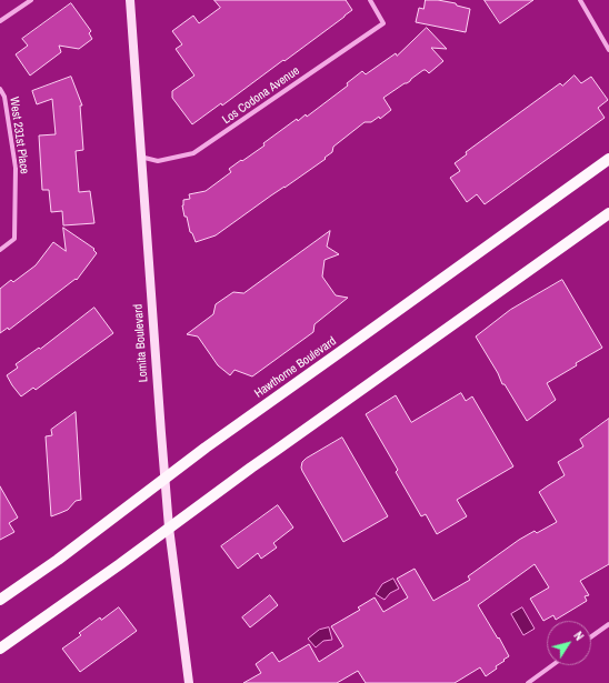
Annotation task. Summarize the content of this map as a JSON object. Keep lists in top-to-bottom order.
{
  "streets": {
    "main road": ["Lomita Boulevard", "Hawthorne Boulevard"],
    "street": ["Los Codona Avenue", "West 231st Place"]
  },
  "crossings": [
    ["Los Codona Avenue", "Lomita Boulevard"],
    ["Lomita Boulevard", "Hawthorne Boulevard"]
  ],
  "north": "top right"
}
